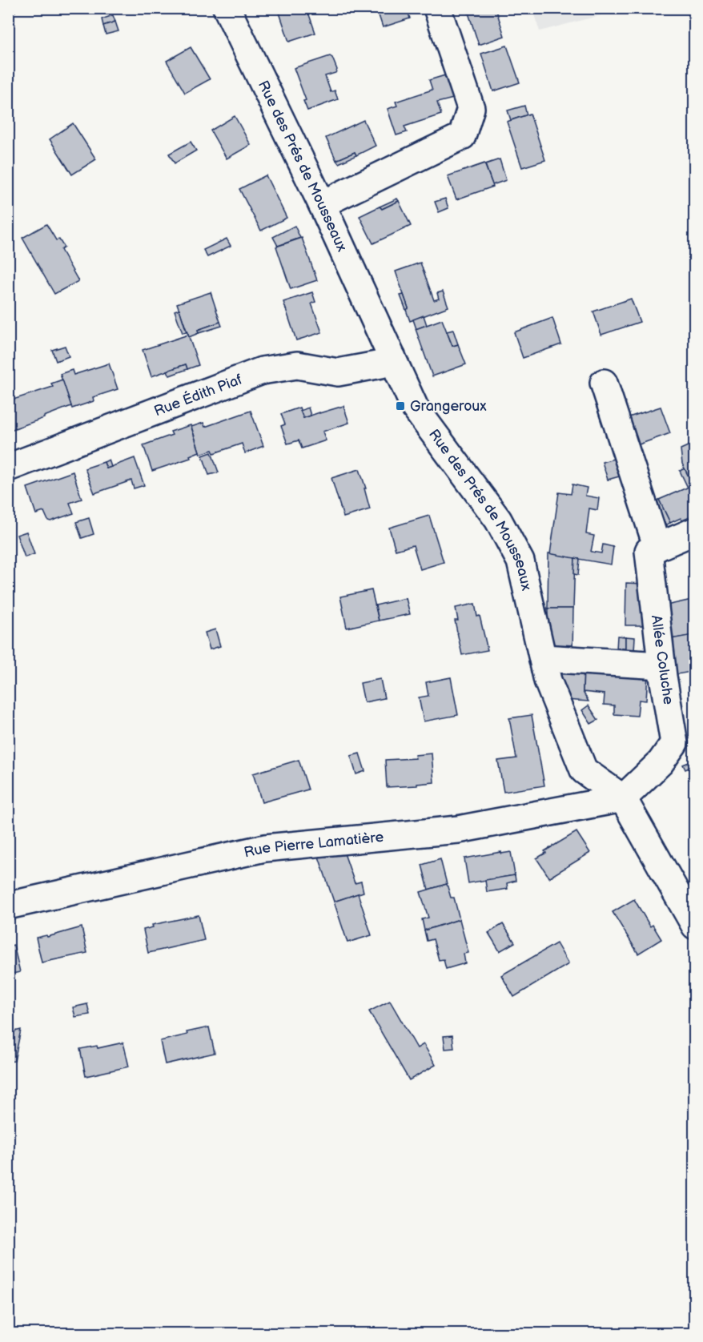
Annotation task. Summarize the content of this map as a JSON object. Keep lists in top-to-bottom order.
{
  "streets": {
    "street": [
      "Rue des Prés de Mousseaux",
      "Rue Édith Piaf",
      "Allée Coluche",
      "Rue Pierre Lamatière"
    ]
  },
  "crossings": [
    ["Rue des Prés de Mousseaux", "Rue Édith Piaf"],
    ["Rue des Prés de Mousseaux", "Allée Coluche"],
    ["Rue des Prés de Mousseaux", "Rue Pierre Lamatière"],
    ["Allée Coluche", "Rue Pierre Lamatière"]
  ],
  "places": {
    "transit": ["Grangeroux"]
  }
}
